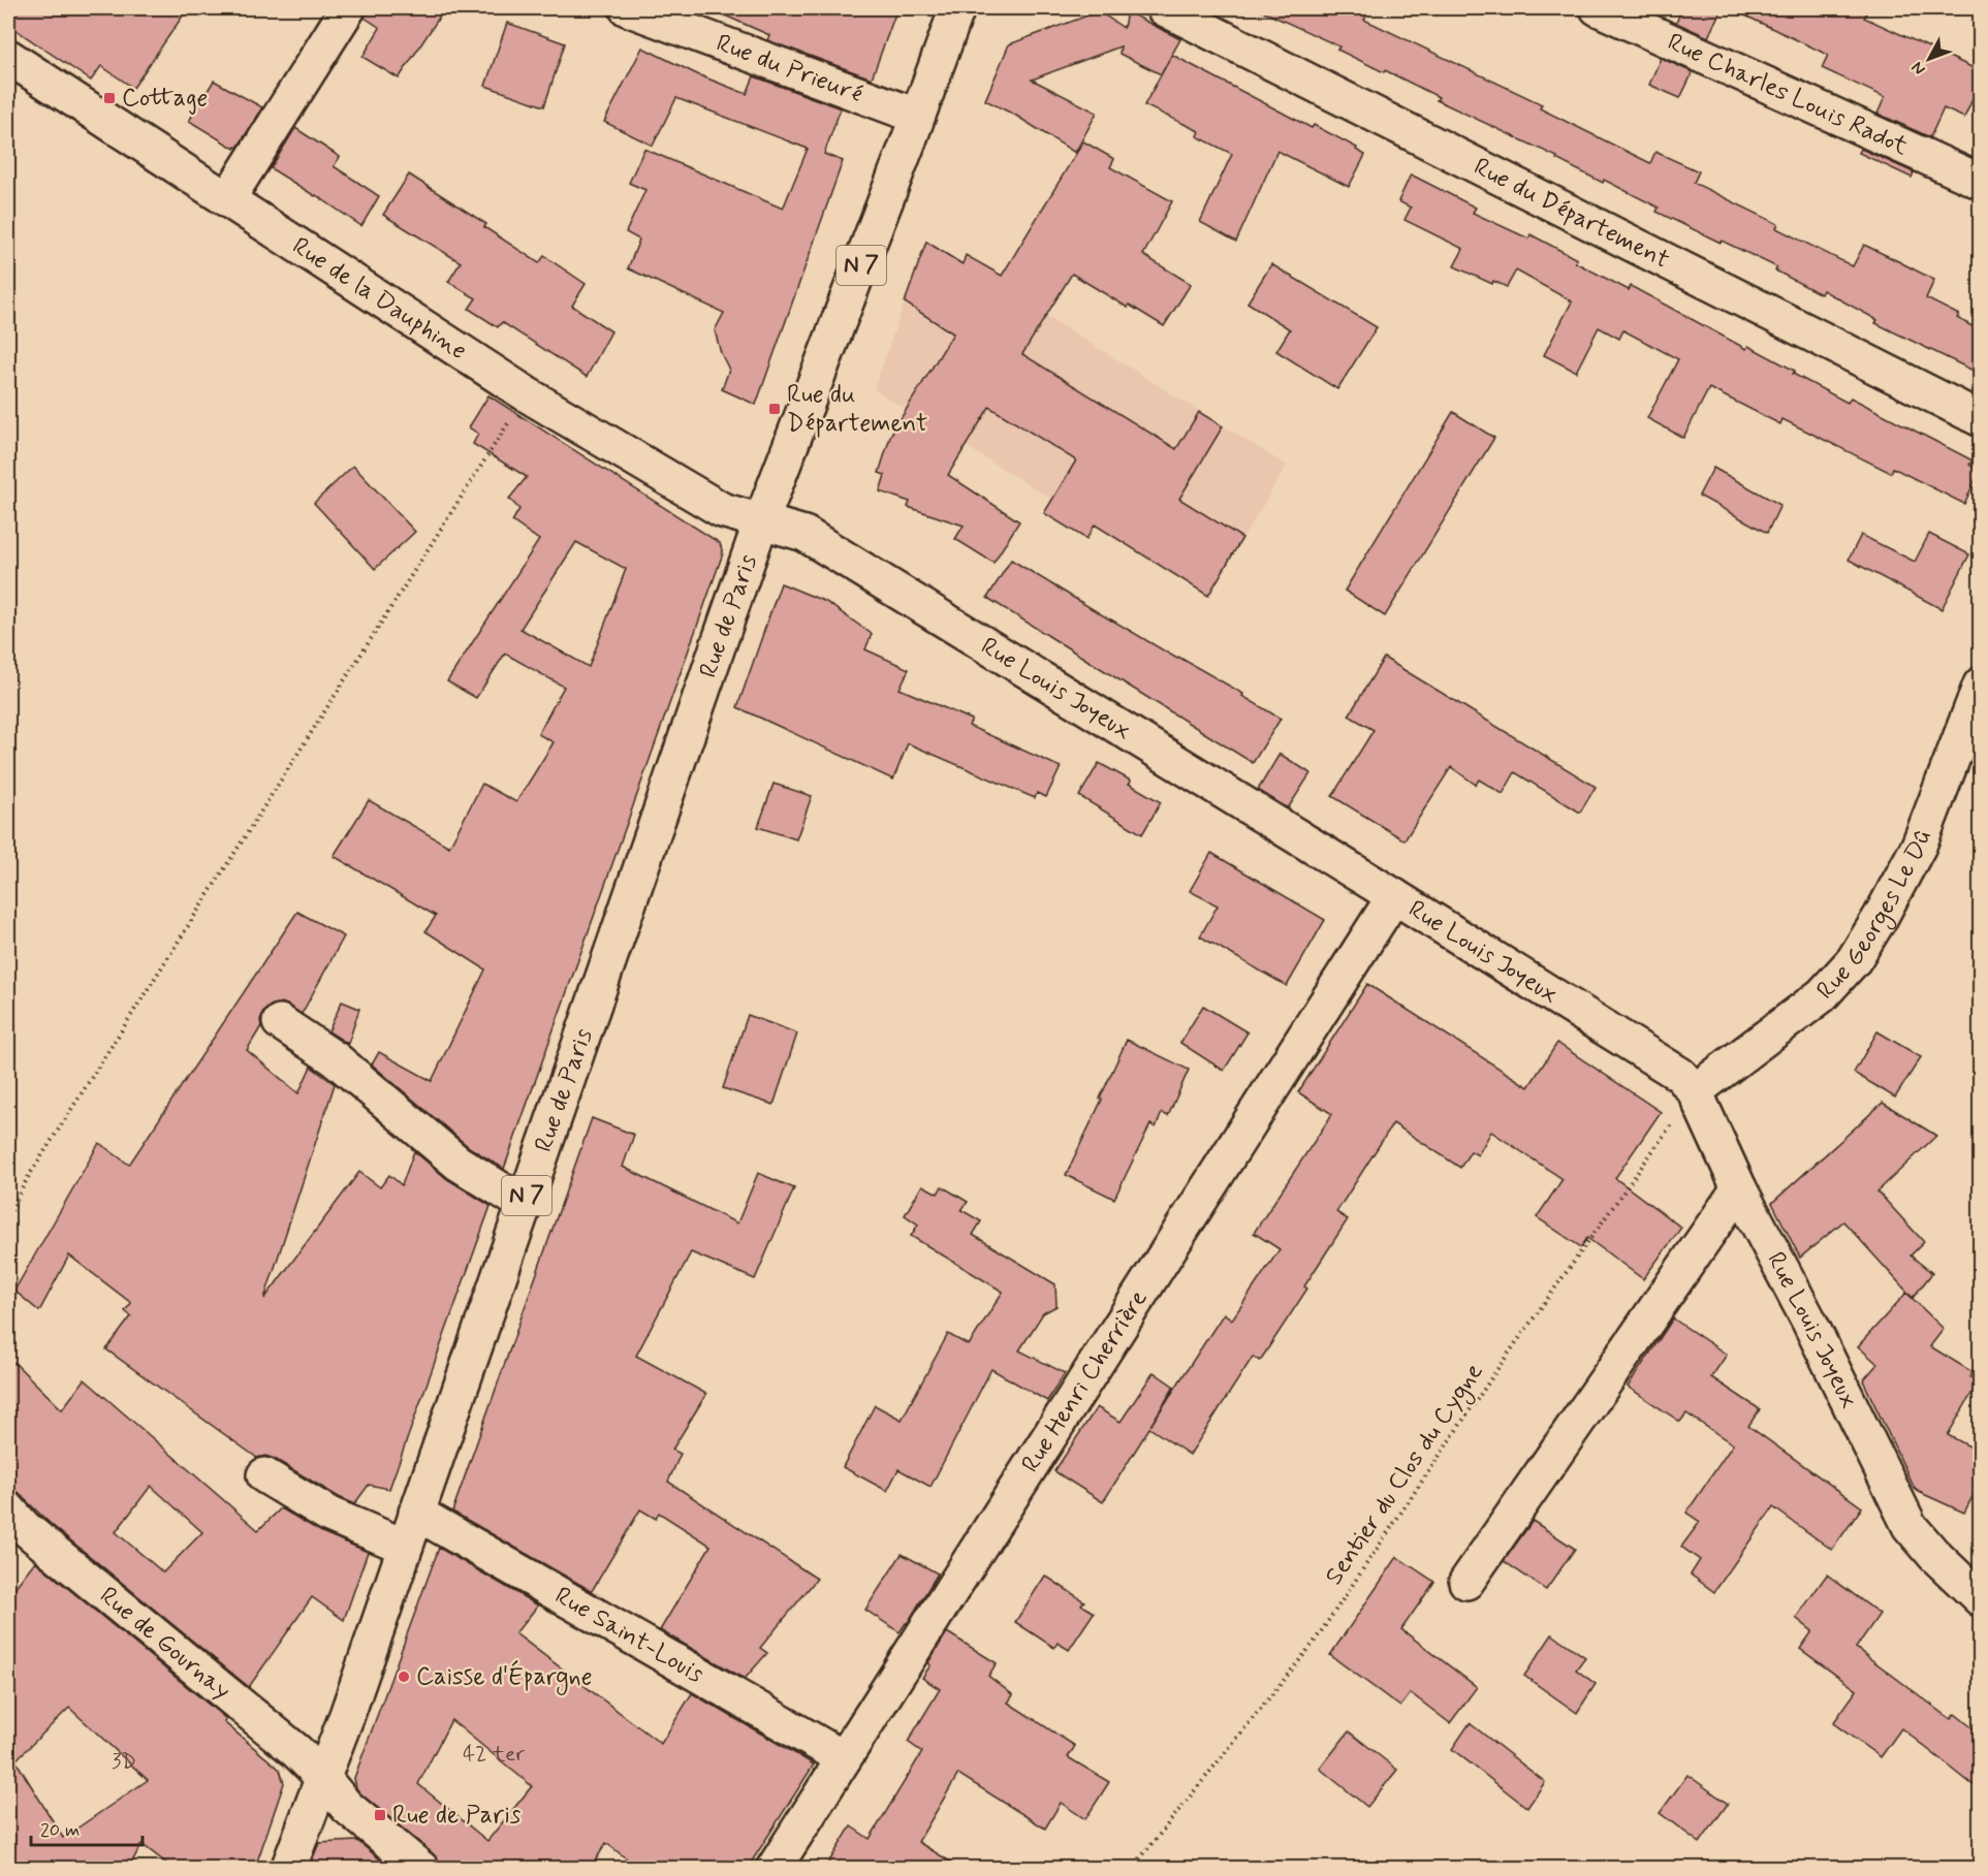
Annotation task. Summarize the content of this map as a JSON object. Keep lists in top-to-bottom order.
{
  "streets": {
    "street": [
      "Rue du Prieuré",
      "Rue Charles Louis Radot",
      "Rue du Département",
      "N 7",
      "Rue de la Dauphine",
      "Rue de Paris",
      "Rue Louis Joyeux",
      "Rue Georges Le Dû",
      "Rue Henri Cherrière",
      "Rue Saint-Louis",
      "Rue de Gournay"
    ],
    "path": ["Sentier du Clos du Cygne"]
  },
  "crossings": [
    ["Rue du Prieuré", "N 7"],
    ["N 7", "Rue de la Dauphine"],
    ["N 7", "Rue de Paris"],
    ["N 7", "Rue Louis Joyeux"],
    ["Rue de la Dauphine", "Rue de Paris"],
    ["Rue de la Dauphine", "Rue Louis Joyeux"],
    ["Rue de Paris", "Rue Louis Joyeux"],
    ["Rue de Paris", "Rue Saint-Louis"],
    ["Rue de Paris", "Rue de Gournay"],
    ["Rue Louis Joyeux", "Rue Georges Le Dû"],
    ["Rue Louis Joyeux", "Rue Henri Cherrière"],
    ["Rue Louis Joyeux", "Sentier du Clos du Cygne"],
    ["Rue Georges Le Dû", "Sentier du Clos du Cygne"],
    ["Rue Henri Cherrière", "Rue Saint-Louis"]
  ],
  "places": {
    "transit": ["Cottage", "Rue du Département", "Rue de Paris"],
    "other": ["Caisse d'Épargne"]
  },
  "house_numbers": ["42 ter", "3D"],
  "scale_bar": "20 m",
  "north": "bottom left"
}
